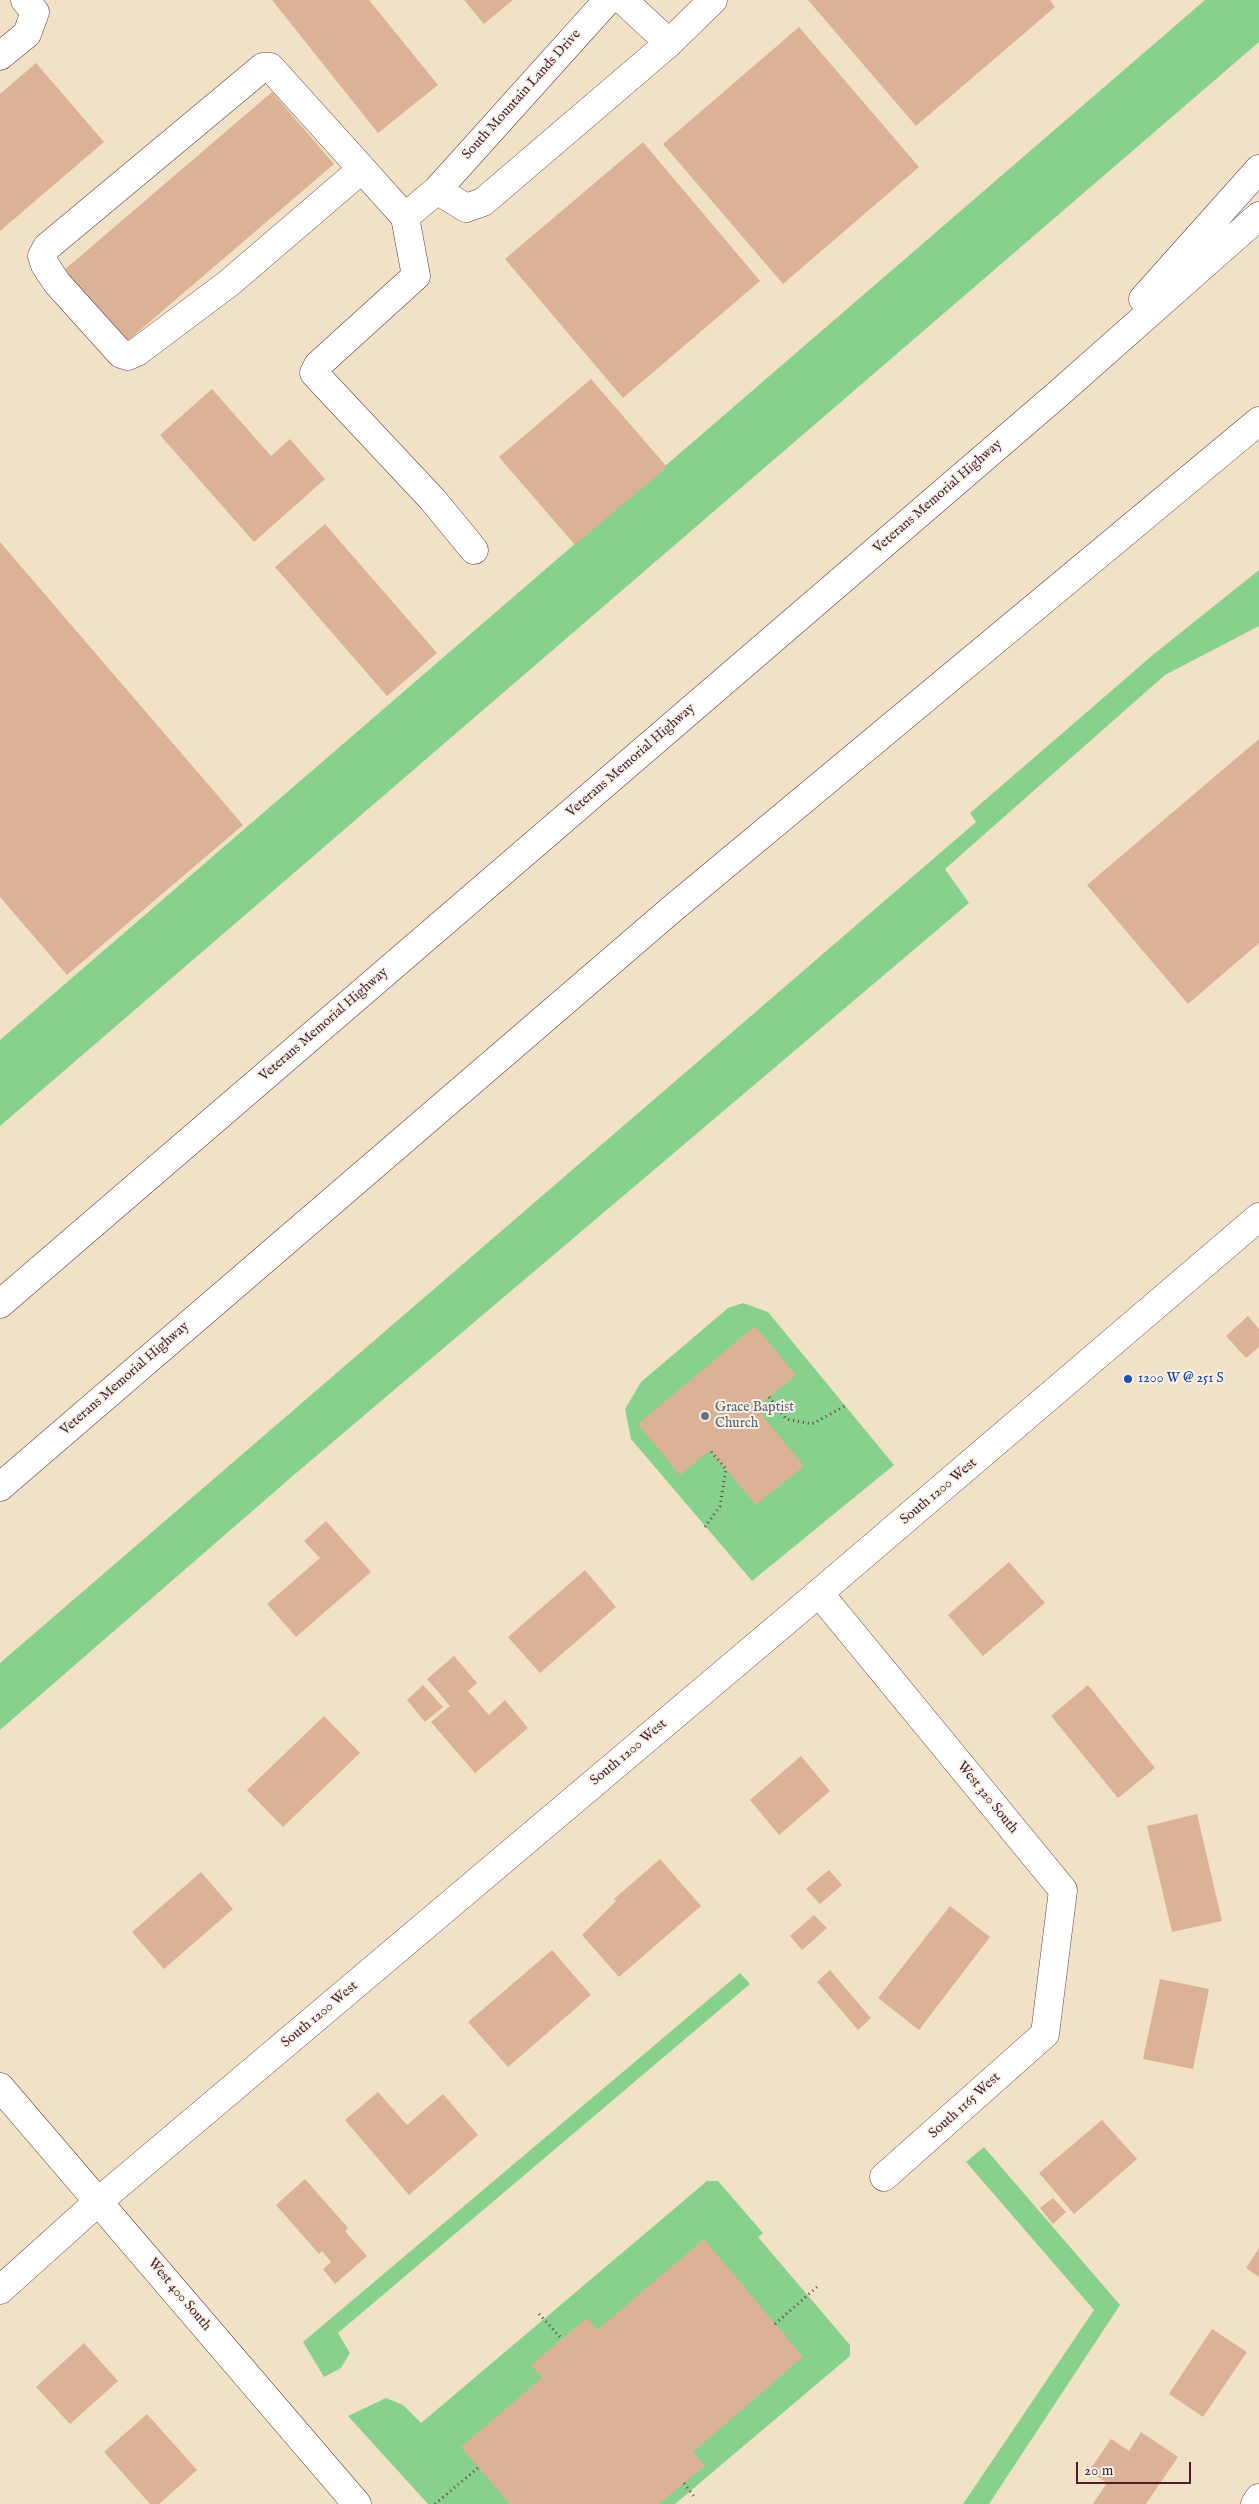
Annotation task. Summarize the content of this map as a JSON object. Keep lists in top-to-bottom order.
{
  "streets": {
    "main road": [
      "South Mountain Lands Drive",
      "Veterans Memorial Highway",
      "South 1200 West",
      "West 320 South",
      "South 1165 West",
      "West 400 South"
    ]
  },
  "crossings": [
    ["South 1200 West", "West 320 South"],
    ["South 1200 West", "West 400 South"],
    ["West 320 South", "South 1165 West"]
  ],
  "places": ["1200 W @ 251 S", "Grace Baptist Church"],
  "scale_bar": "20 m"
}
